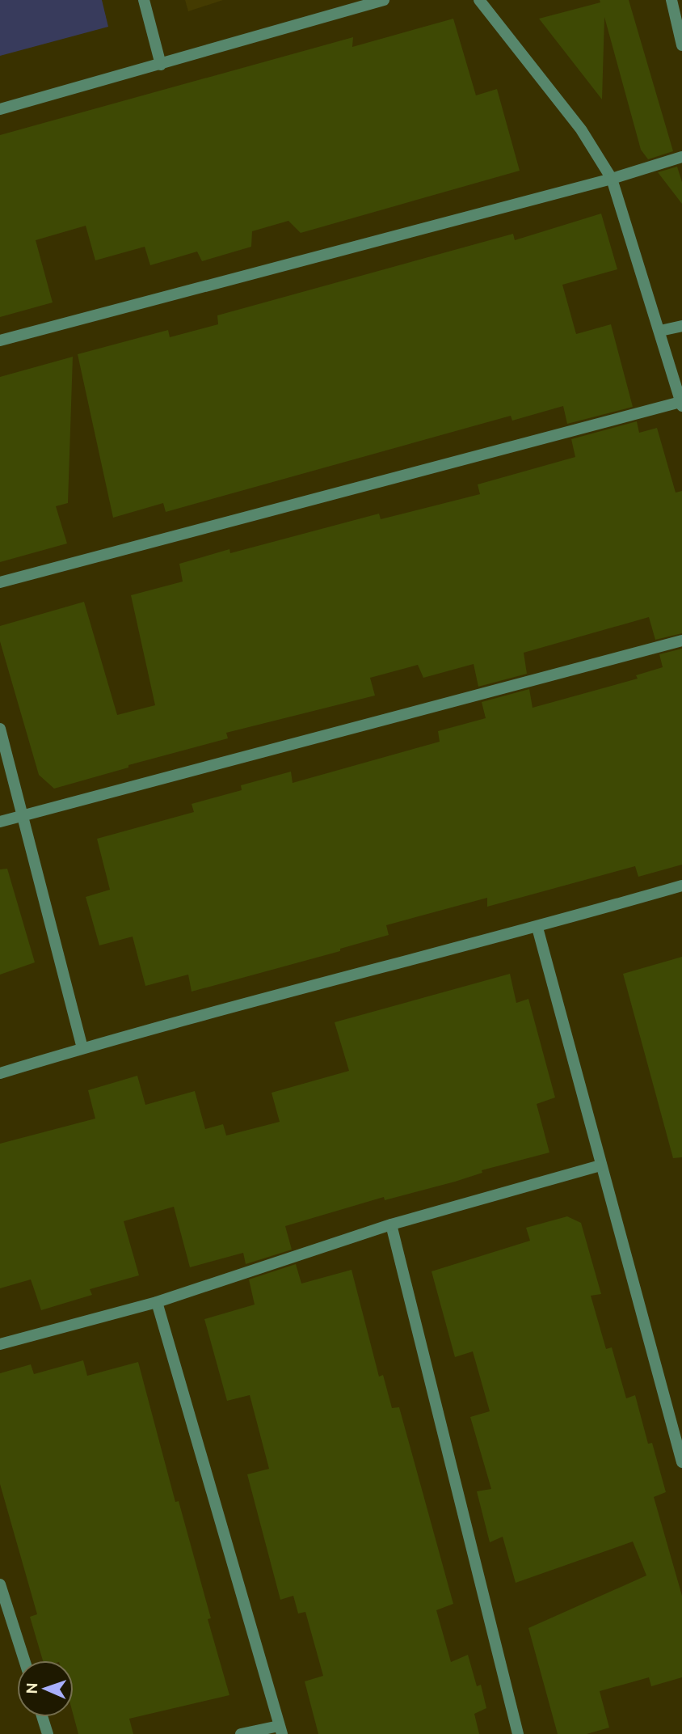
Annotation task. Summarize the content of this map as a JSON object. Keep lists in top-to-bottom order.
{
  "north": "left"
}
